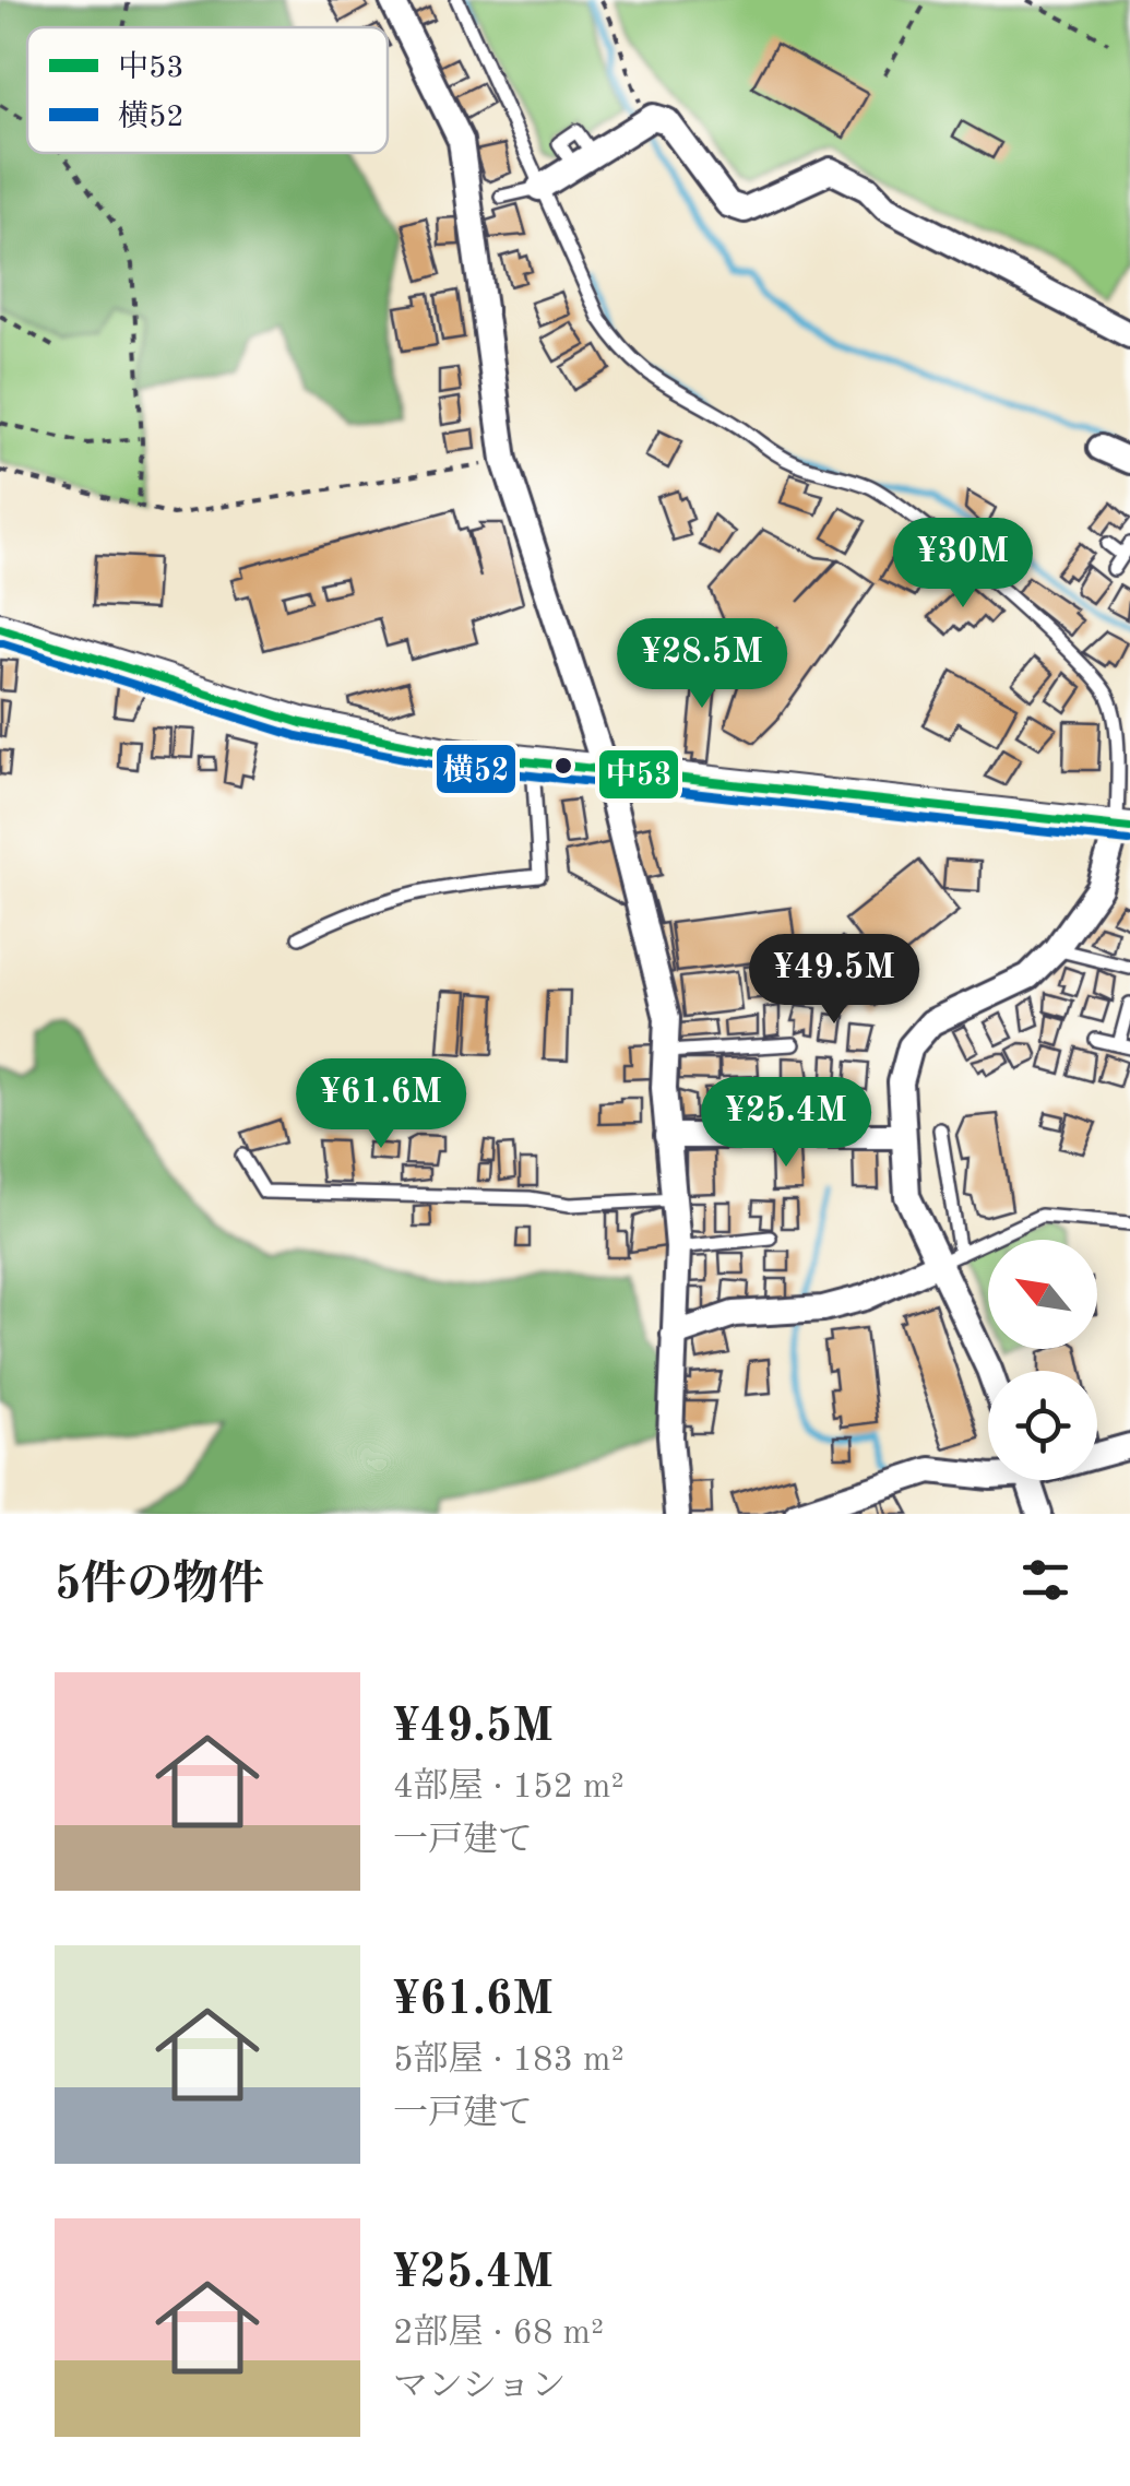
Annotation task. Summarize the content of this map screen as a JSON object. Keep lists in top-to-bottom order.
{
  "lines": ["transit line 中53", "transit line 横52"],
  "legend": ["中53", "横52"],
  "north": "top left",
  "page": {
    "price": [
      "¥30M",
      "¥28.5M",
      "¥49.5M",
      "¥61.6M",
      "¥25.4M"
    ],
    "heading": "5件の物件",
    "list": [
      {
        "name": "¥49.5M",
        "note": "4部屋 · 152 m² · 一戸建て"
      },
      {
        "name": "¥61.6M",
        "note": "5部屋 · 183 m² · 一戸建て"
      },
      {
        "name": "¥25.4M",
        "note": "2部屋 · 68 m² · マンション"
      }
    ]
  }
}
